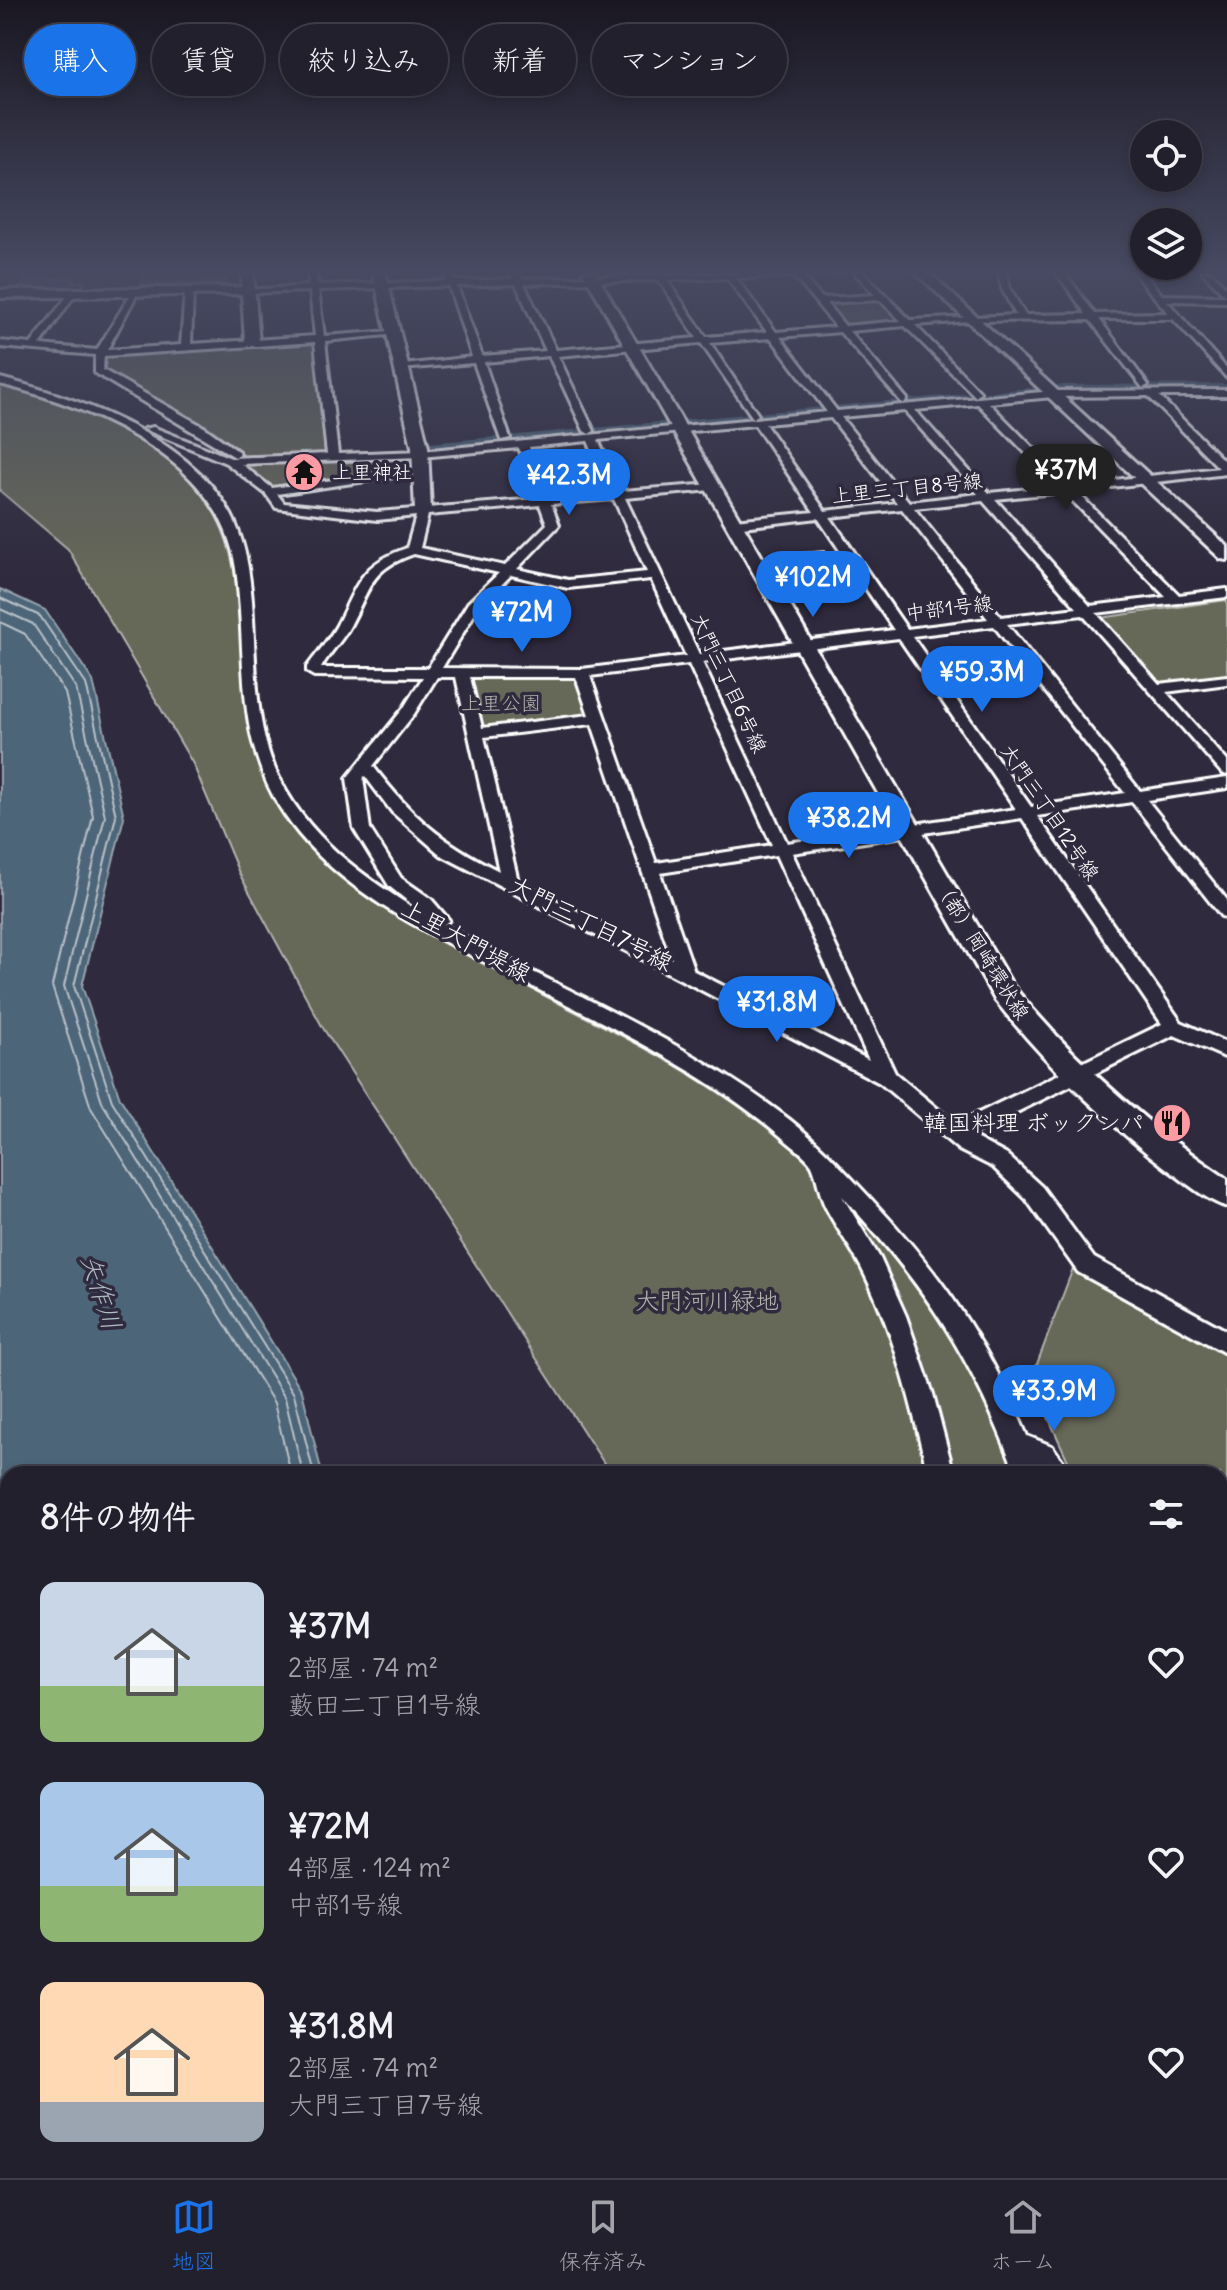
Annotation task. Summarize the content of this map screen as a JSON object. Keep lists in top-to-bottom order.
{
  "streets": {
    "street": [
      "上里三丁目8号線",
      "中部1号線",
      "大門三丁目6号線",
      "大門三丁目12号線",
      "大門三丁目7号線",
      "上里大門堤線",
      "（都）岡崎環状線"
    ]
  },
  "crossings": [
    ["上里三丁目8号線", "大門三丁目12号線"],
    ["上里三丁目8号線", "（都）岡崎環状線"],
    ["中部1号線", "大門三丁目6号線"],
    ["中部1号線", "大門三丁目12号線"],
    ["中部1号線", "（都）岡崎環状線"],
    ["大門三丁目6号線", "大門三丁目7号線"]
  ],
  "water": ["矢作川"],
  "parks": ["上里公園", "大門河川緑地"],
  "places": {
    "temple": ["上里神社"],
    "restaurant": ["韓国料理 ボックンパ"]
  },
  "page": {
    "chip": [
      "購入",
      "賃貸",
      "絞り込み",
      "新着",
      "マンション"
    ],
    "price": [
      "¥37M",
      "¥42.3M",
      "¥102M",
      "¥72M",
      "¥59.3M",
      "¥38.2M",
      "¥31.8M",
      "¥33.9M"
    ],
    "heading": "8件の物件",
    "list": [
      {
        "name": "¥37M",
        "note": "2部屋 · 74 m² · 藪田二丁目1号線"
      },
      {
        "name": "¥72M",
        "note": "4部屋 · 124 m² · 中部1号線"
      },
      {
        "name": "¥31.8M",
        "note": "2部屋 · 74 m² · 大門三丁目7号線"
      }
    ],
    "tabs": ["地図", "保存済み", "ホーム"]
  }
}
